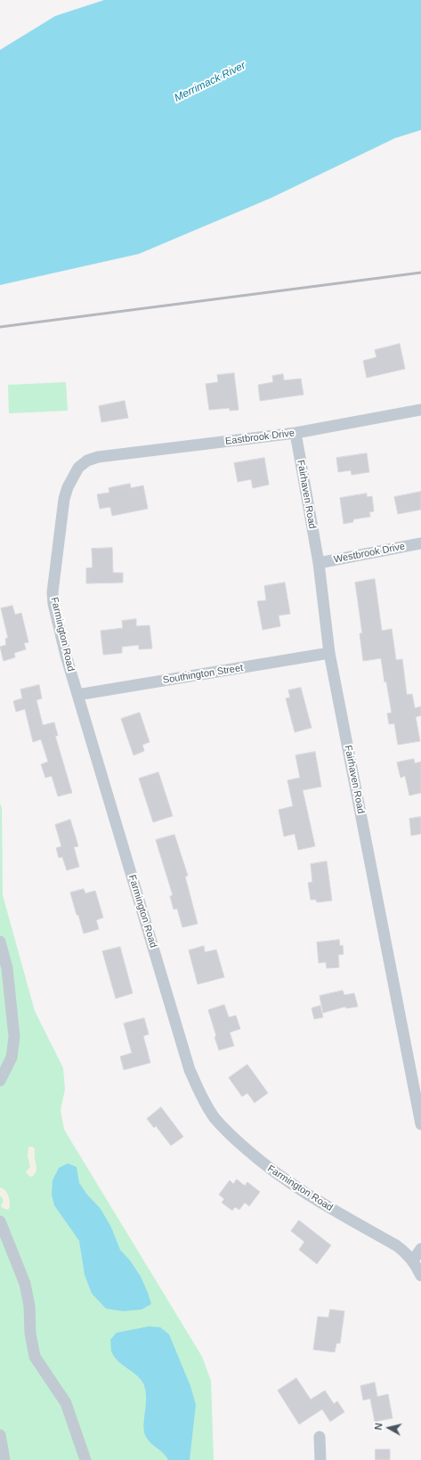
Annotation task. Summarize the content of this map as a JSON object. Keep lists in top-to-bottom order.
{
  "streets": {
    "street": [
      "Eastbrook Drive",
      "Fairhaven Road",
      "Westbrook Drive",
      "Farmington Road",
      "Southington Street"
    ]
  },
  "crossings": [
    ["Eastbrook Drive", "Fairhaven Road"],
    ["Eastbrook Drive", "Farmington Road"],
    ["Fairhaven Road", "Westbrook Drive"],
    ["Fairhaven Road", "Southington Street"],
    ["Farmington Road", "Southington Street"]
  ],
  "water": ["Merrimack River"],
  "north": "left"
}
